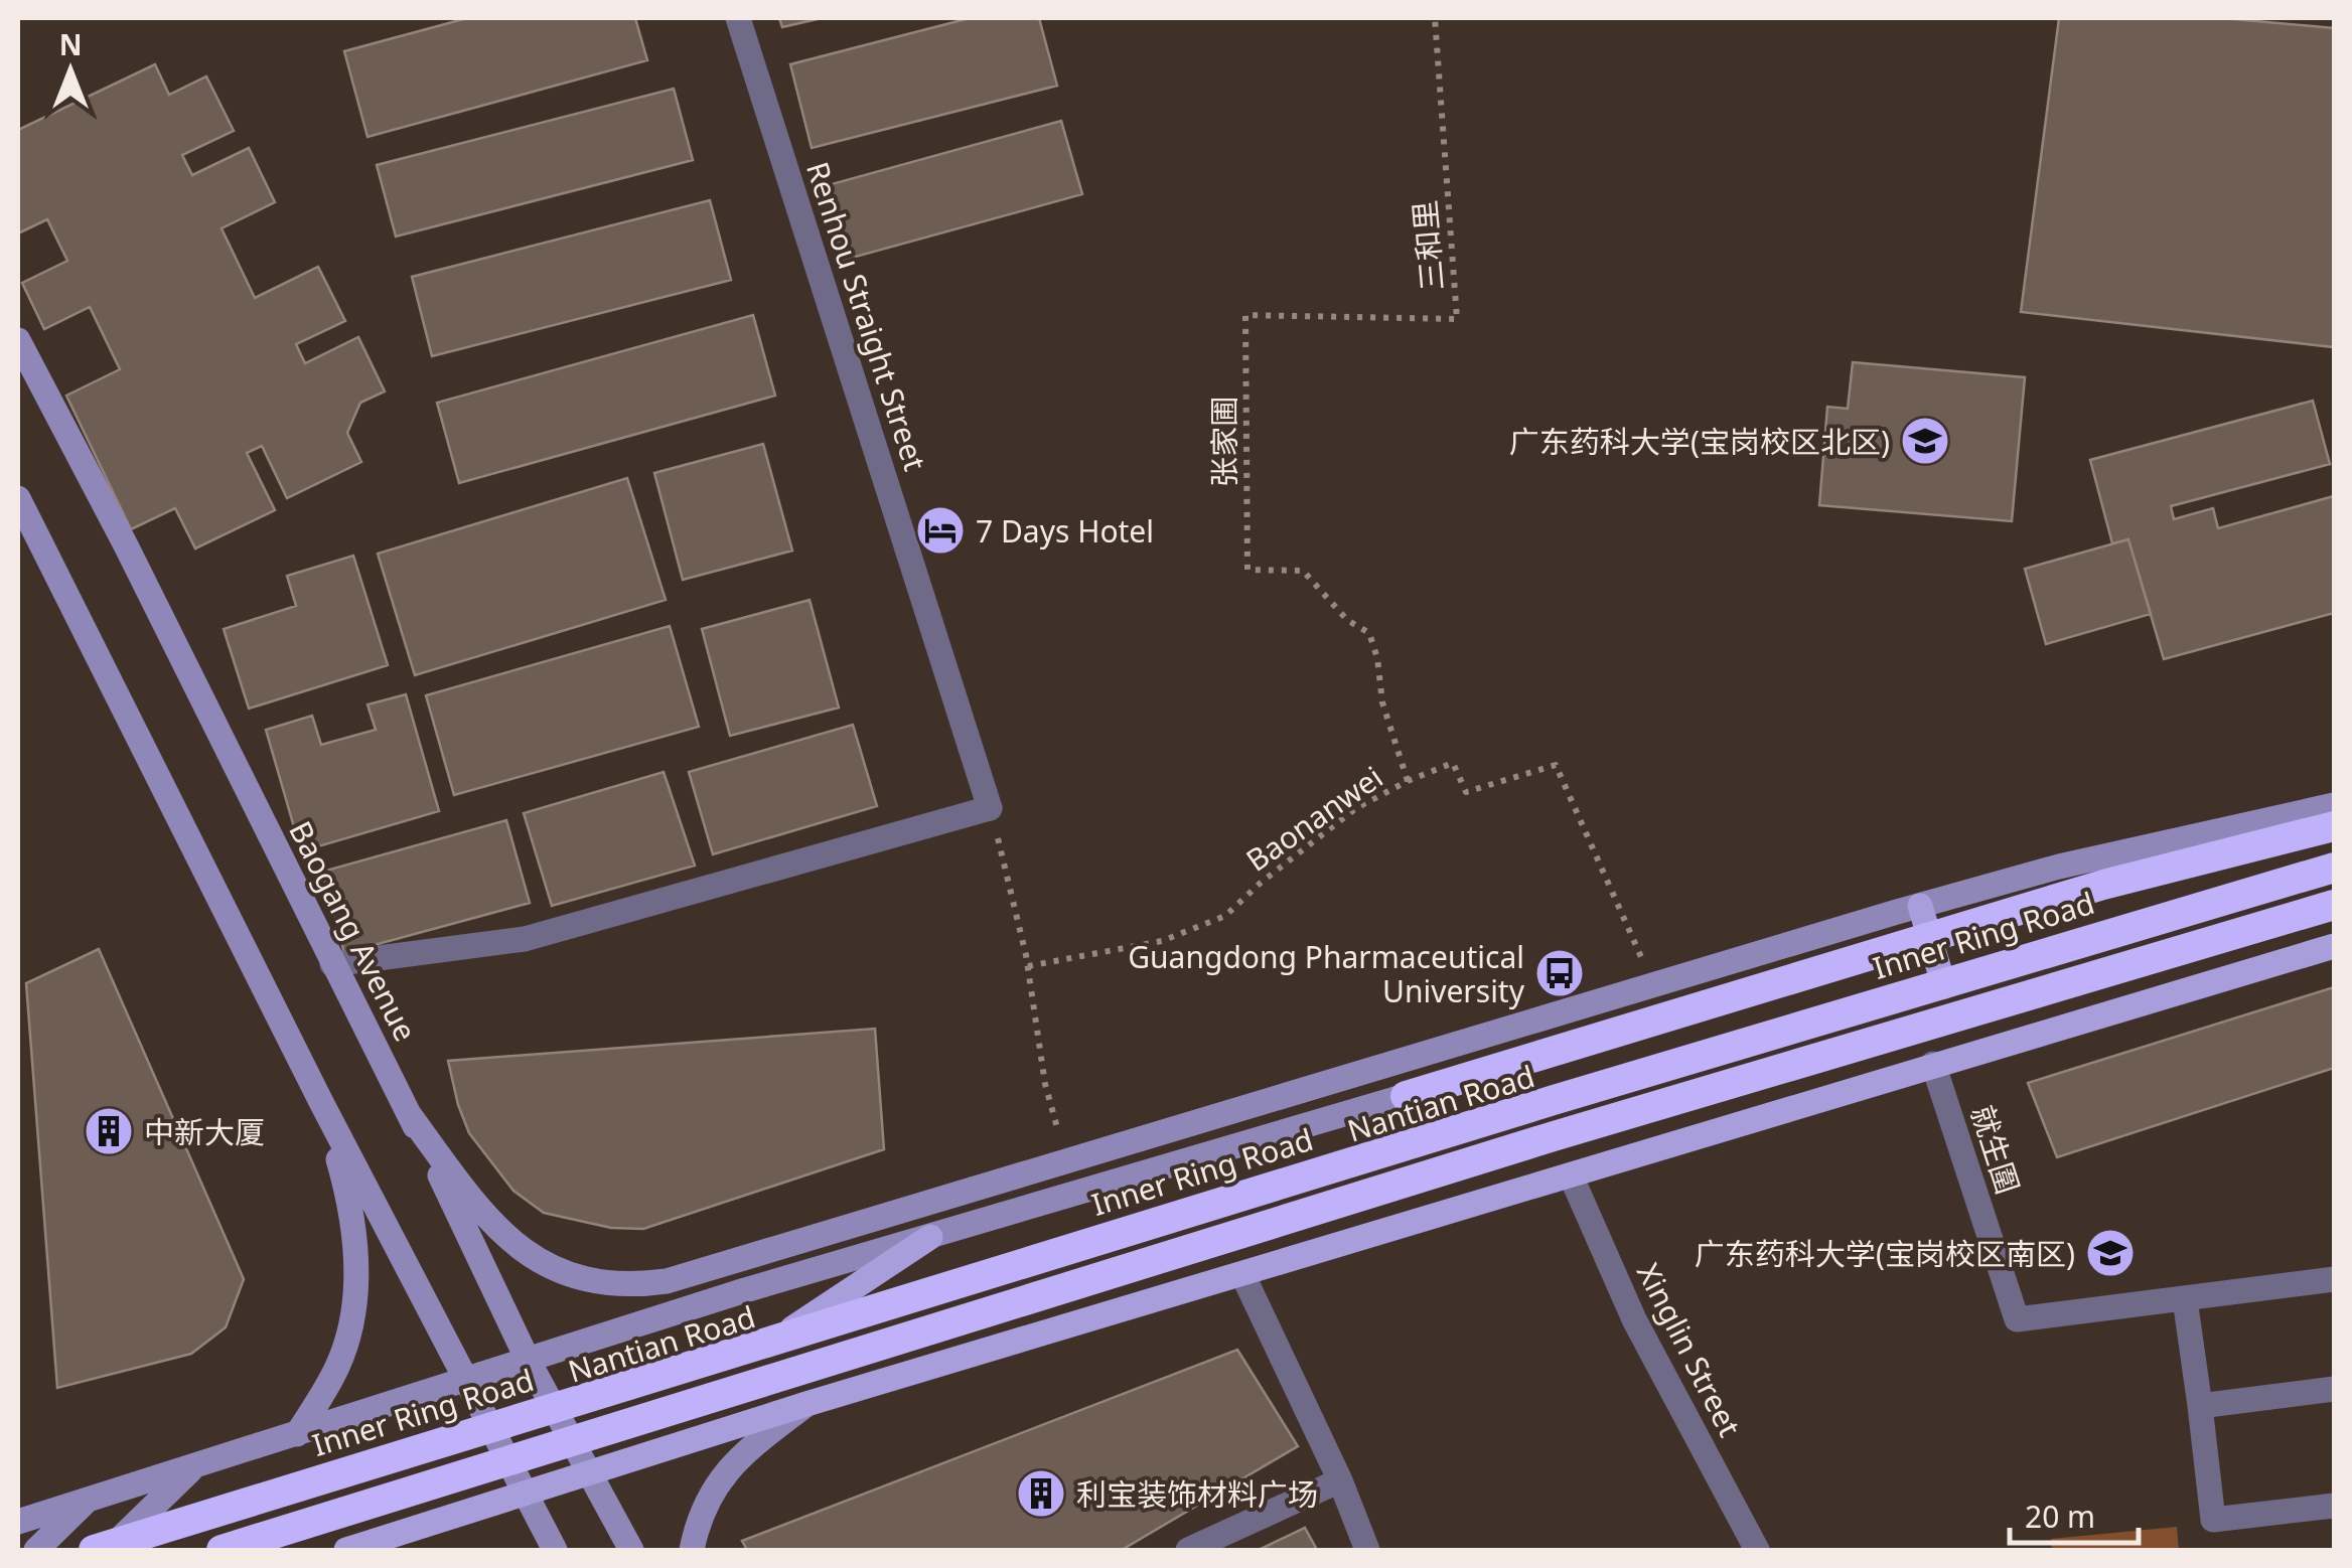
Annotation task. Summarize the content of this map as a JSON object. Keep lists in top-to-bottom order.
{
  "streets": {
    "highway": ["Inner Ring Road"],
    "main road": ["Baogang Avenue", "Nantian Road"],
    "street": ["Renhou Straight Street", "就生圍", "Xinglin Street"],
    "path": ["三和里", "张家圃", "Baonanwei"]
  },
  "crossings": [
    ["三和里", "张家圃"],
    ["张家圃", "Baonanwei"],
    ["Baogang Avenue", "Nantian Road"],
    ["Inner Ring Road", "Nantian Road"]
  ],
  "places": {
    "school or university": ["广东药科大学(宝岗校区北区)", "广东药科大学(宝岗校区南区)"],
    "hotel": ["7 Days Hotel"],
    "bus stop": ["Guangdong Pharmaceutical University"],
    "building": ["中新大厦", "利宝装饰材料广场"]
  },
  "scale_bar": "20 m",
  "north": "top"
}
